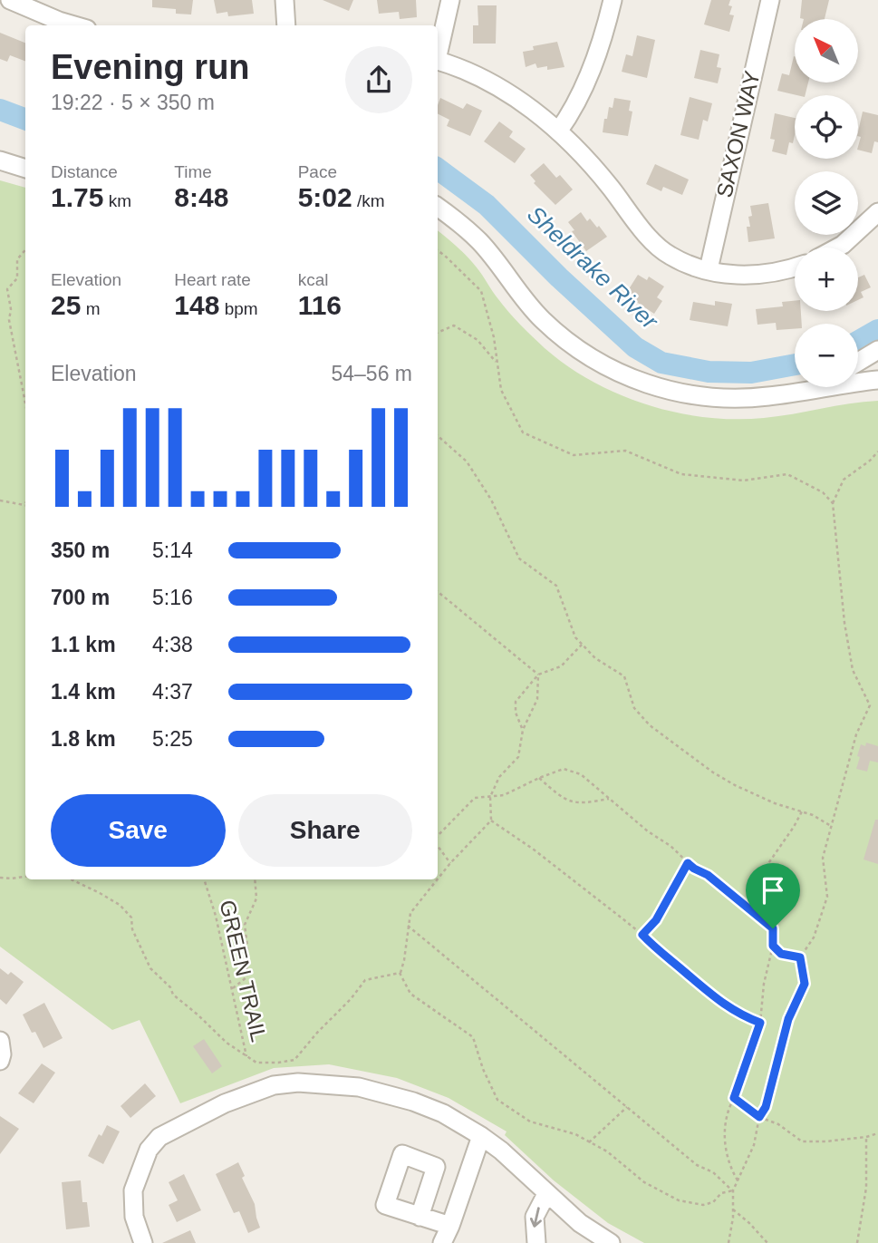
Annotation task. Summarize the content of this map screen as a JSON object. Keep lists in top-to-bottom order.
{
  "streets": {
    "street": ["SAXON WAY"],
    "path": ["GREEN TRAIL"]
  },
  "water": ["Sheldrake River"],
  "north": "top left",
  "page": {
    "map_buttons": ["+", "−"],
    "heading": ["Evening run", "19:22 · 5 × 350 m"],
    "stats": [
      ["Distance", "1.75 km"],
      ["Time", "8:48"],
      ["Pace", "5:02 /km"],
      ["Elevation", "25 m"],
      ["Heart rate", "148 bpm"],
      ["kcal", "116"]
    ],
    "chart": ["Elevation", "54–56 m"],
    "list": [
      {
        "name": "350 m",
        "note": "5:14"
      },
      {
        "name": "700 m",
        "note": "5:16"
      },
      {
        "name": "1.1 km",
        "note": "4:38"
      },
      {
        "name": "1.4 km",
        "note": "4:37"
      },
      {
        "name": "1.8 km",
        "note": "5:25"
      }
    ],
    "buttons": ["Save", "Share"]
  }
}
